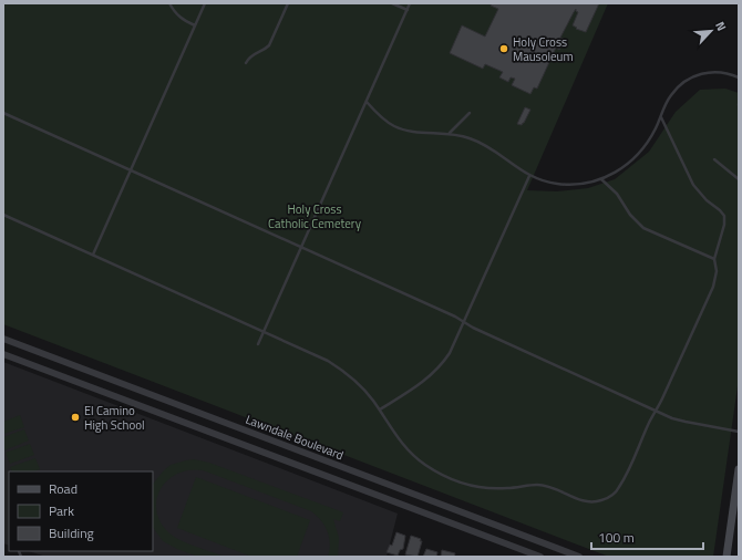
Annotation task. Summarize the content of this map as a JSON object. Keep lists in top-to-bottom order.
{
  "streets": {
    "street": ["Lawndale Boulevard"]
  },
  "parks": ["Holy Cross Catholic Cemetery"],
  "places": ["Holy Cross Mausoleum", "El Camino High School"],
  "legend": ["Road", "Park", "Building"],
  "scale_bar": "100 m",
  "north": "top right"
}
